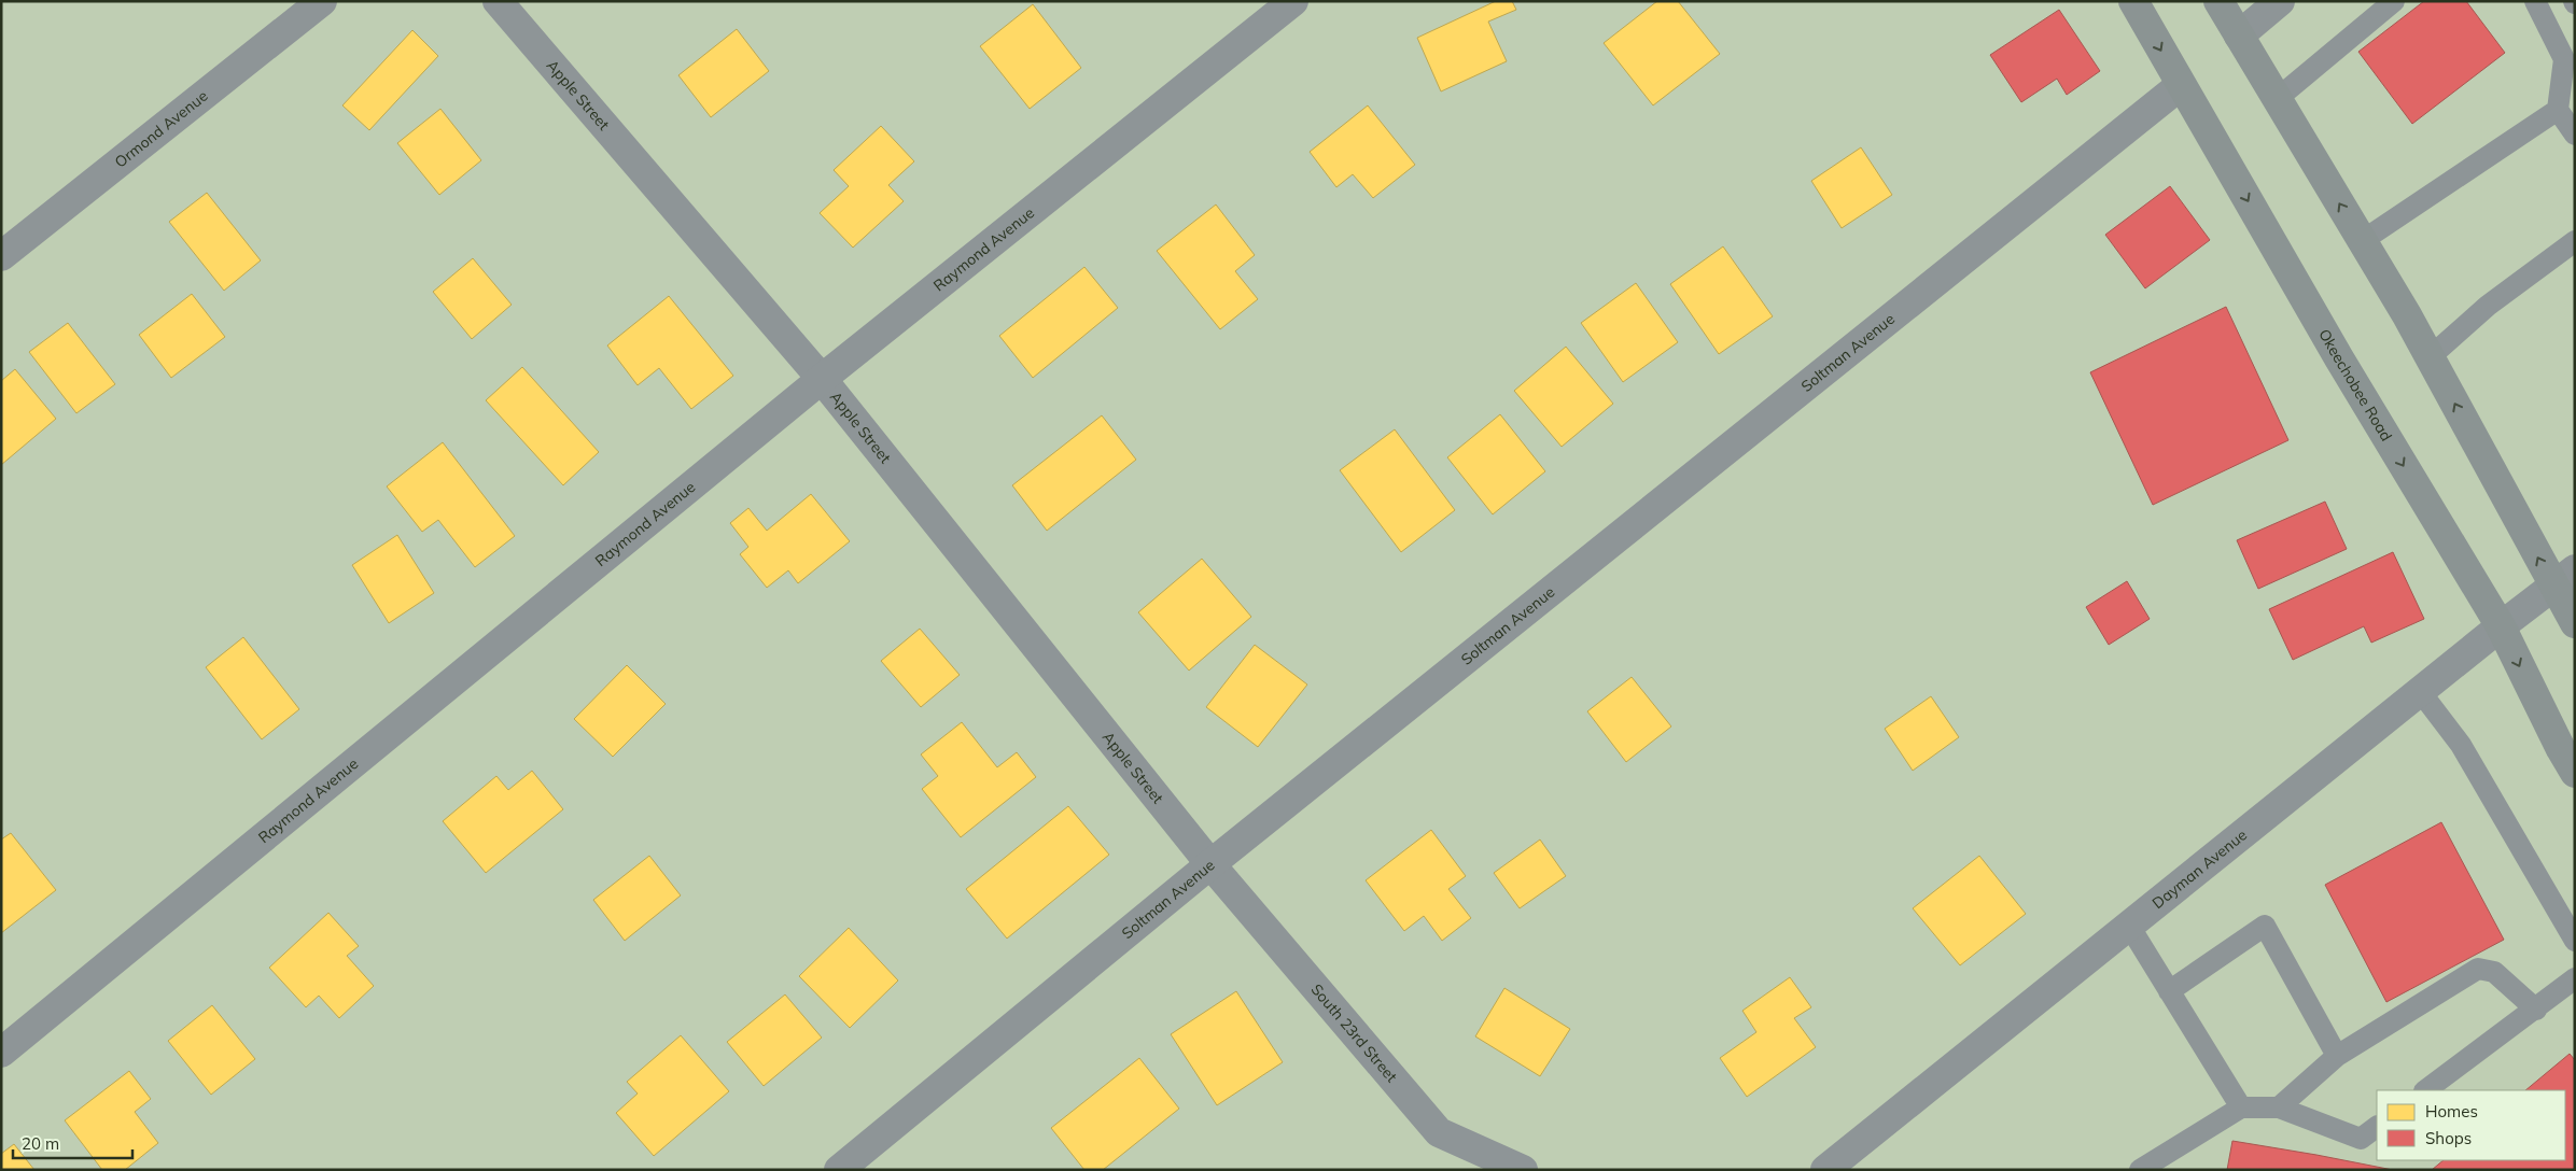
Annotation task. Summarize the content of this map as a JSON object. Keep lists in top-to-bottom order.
{
  "streets": {
    "main road": ["Okeechobee Road"],
    "street": [
      "Apple Street",
      "Ormond Avenue",
      "Raymond Avenue",
      "Soltman Avenue",
      "Dayman Avenue",
      "South 23rd Street"
    ]
  },
  "crossings": [
    ["Apple Street", "Raymond Avenue"],
    ["Apple Street", "Soltman Avenue"],
    ["Apple Street", "South 23rd Street"],
    ["Soltman Avenue", "Okeechobee Road"],
    ["Soltman Avenue", "South 23rd Street"],
    ["Okeechobee Road", "Dayman Avenue"]
  ],
  "legend": ["Homes", "Shops"],
  "scale_bar": "20 m"
}
